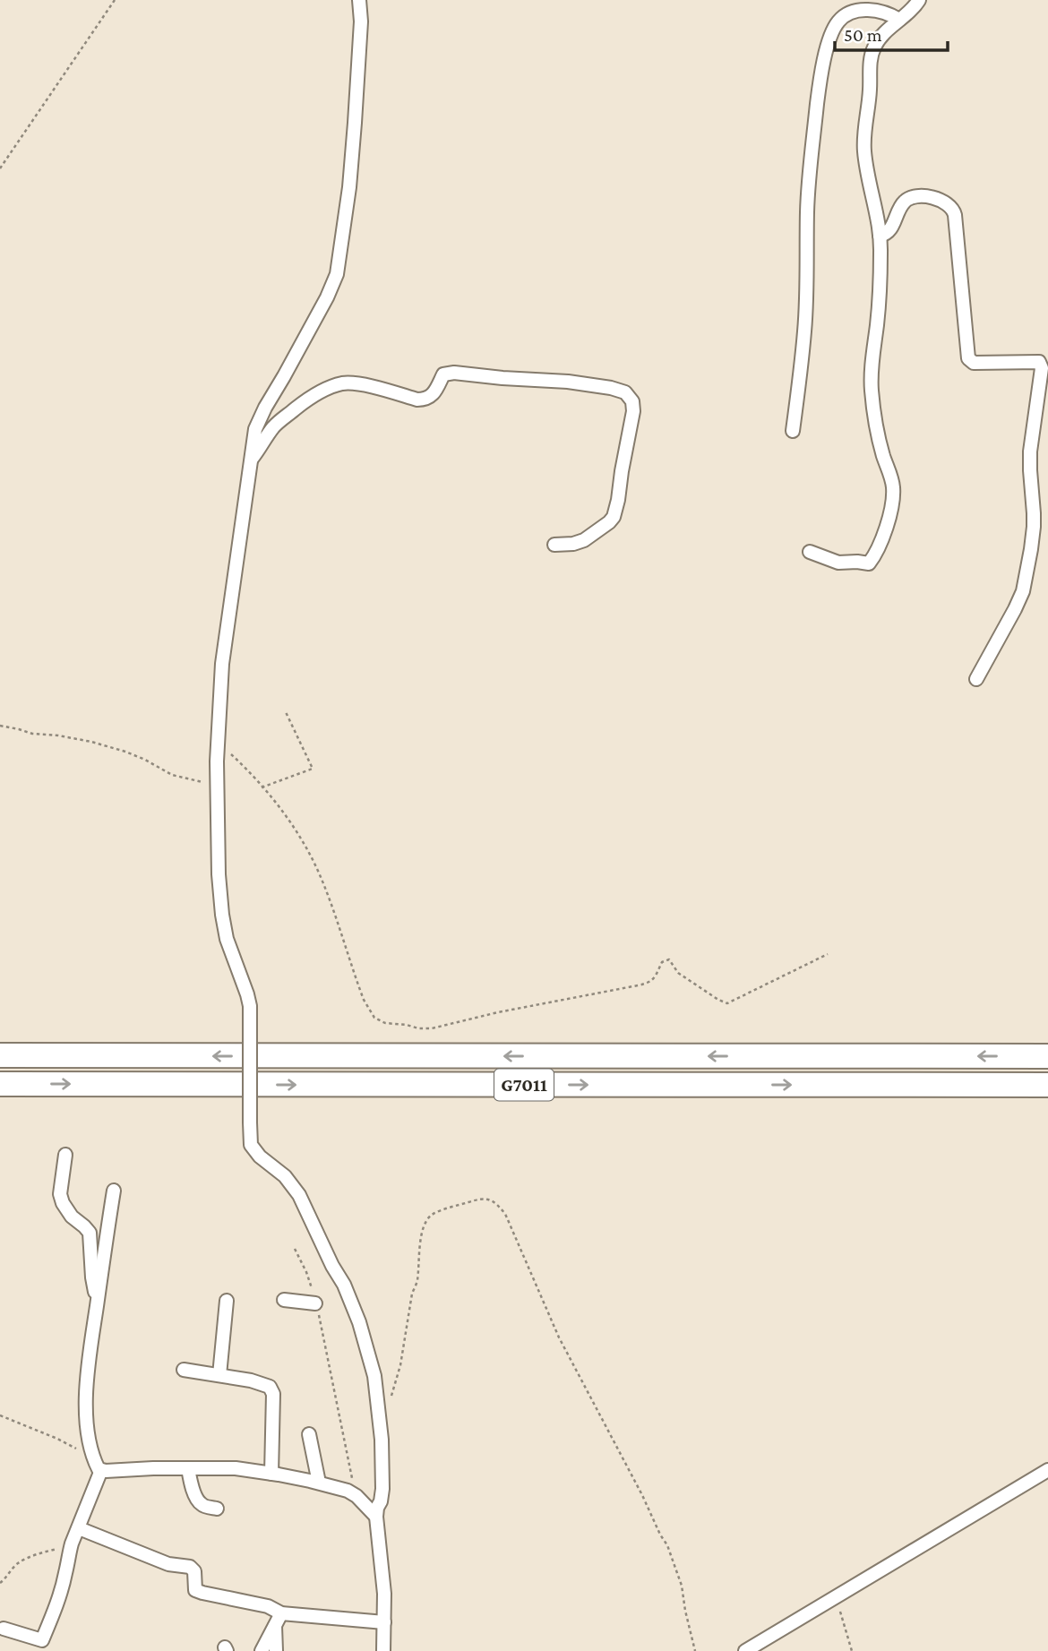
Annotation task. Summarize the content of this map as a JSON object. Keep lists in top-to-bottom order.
{
  "streets": {
    "highway": ["G7011"]
  },
  "scale_bar": "50 m"
}
